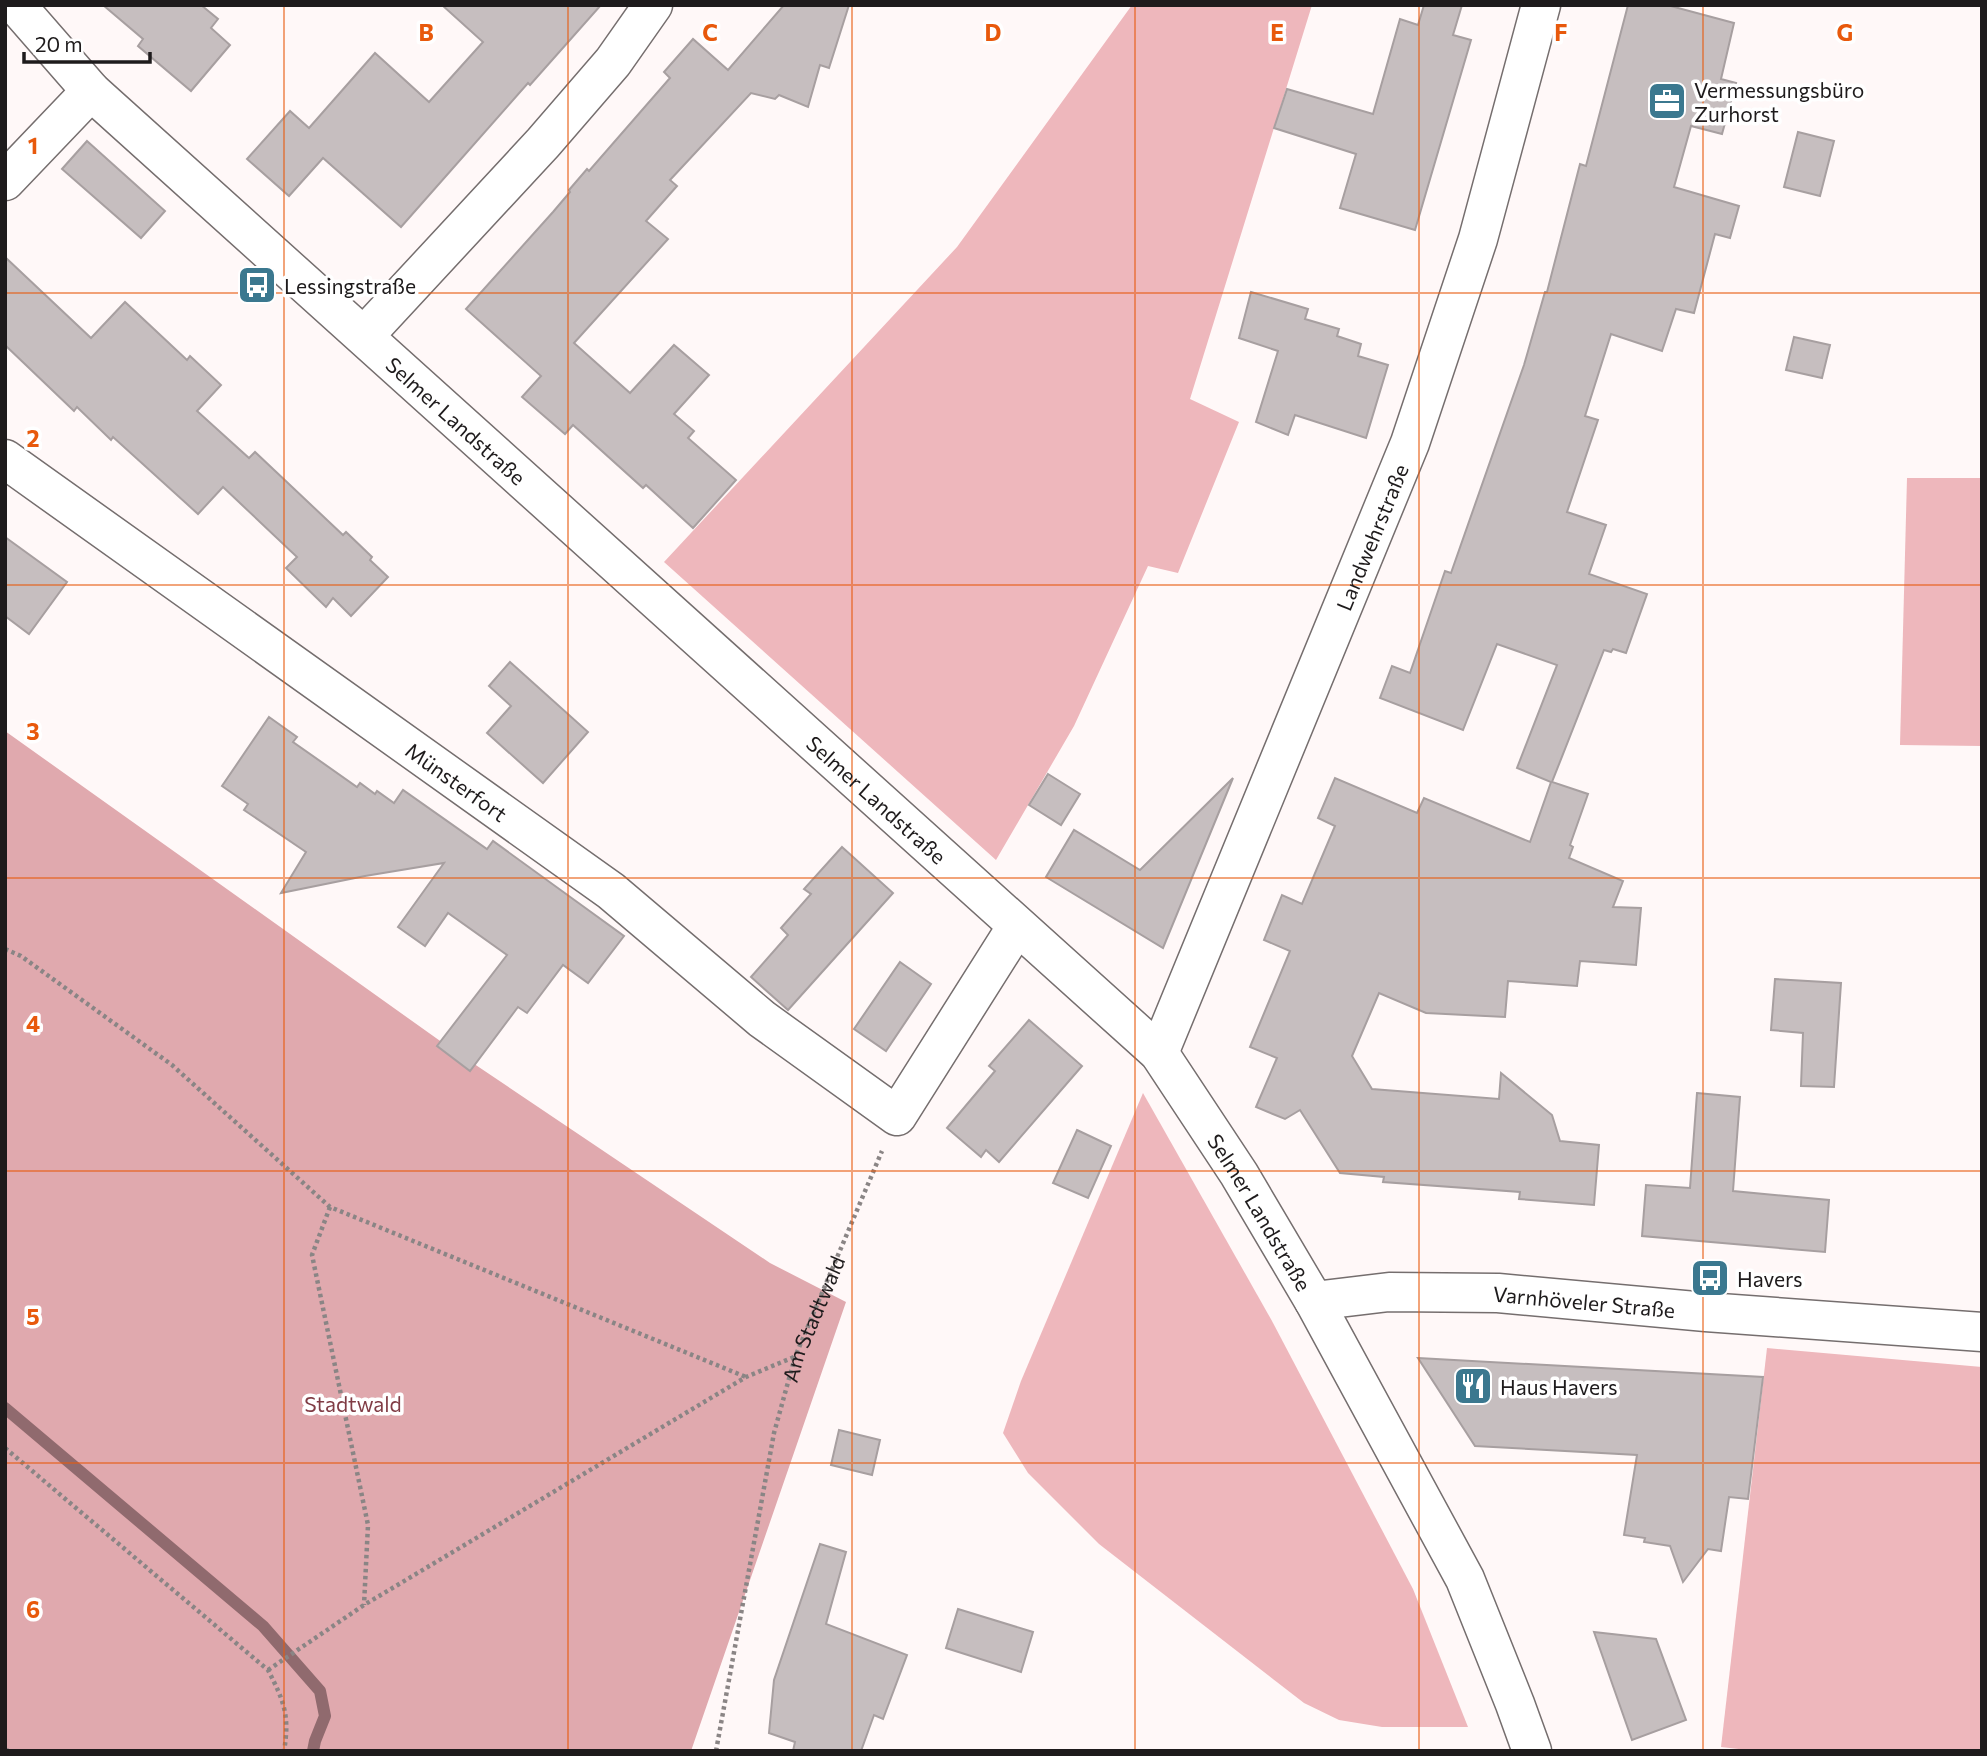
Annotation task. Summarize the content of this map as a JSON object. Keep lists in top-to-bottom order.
{
  "streets": {
    "street": [
      "Selmer Landstraße",
      "Landwehrstraße",
      "Münsterfort",
      "Varnhöveler Straße"
    ],
    "path": ["Am Stadtwald"]
  },
  "crossings": [
    ["Selmer Landstraße", "Landwehrstraße"],
    ["Selmer Landstraße", "Varnhöveler Straße"],
    ["Münsterfort", "Am Stadtwald"]
  ],
  "parks": ["Stadtwald"],
  "places": {
    "office": ["Vermessungsbüro Zurhorst"],
    "bus stop": ["Lessingstraße", "Havers"],
    "restaurant": ["Haus Havers"]
  },
  "scale_bar": "20 m",
  "grid": {
    "columns": [
      "B",
      "C",
      "D",
      "E",
      "F",
      "G"
    ],
    "rows": [
      "1",
      "2",
      "3",
      "4",
      "5",
      "6"
    ]
  }
}
